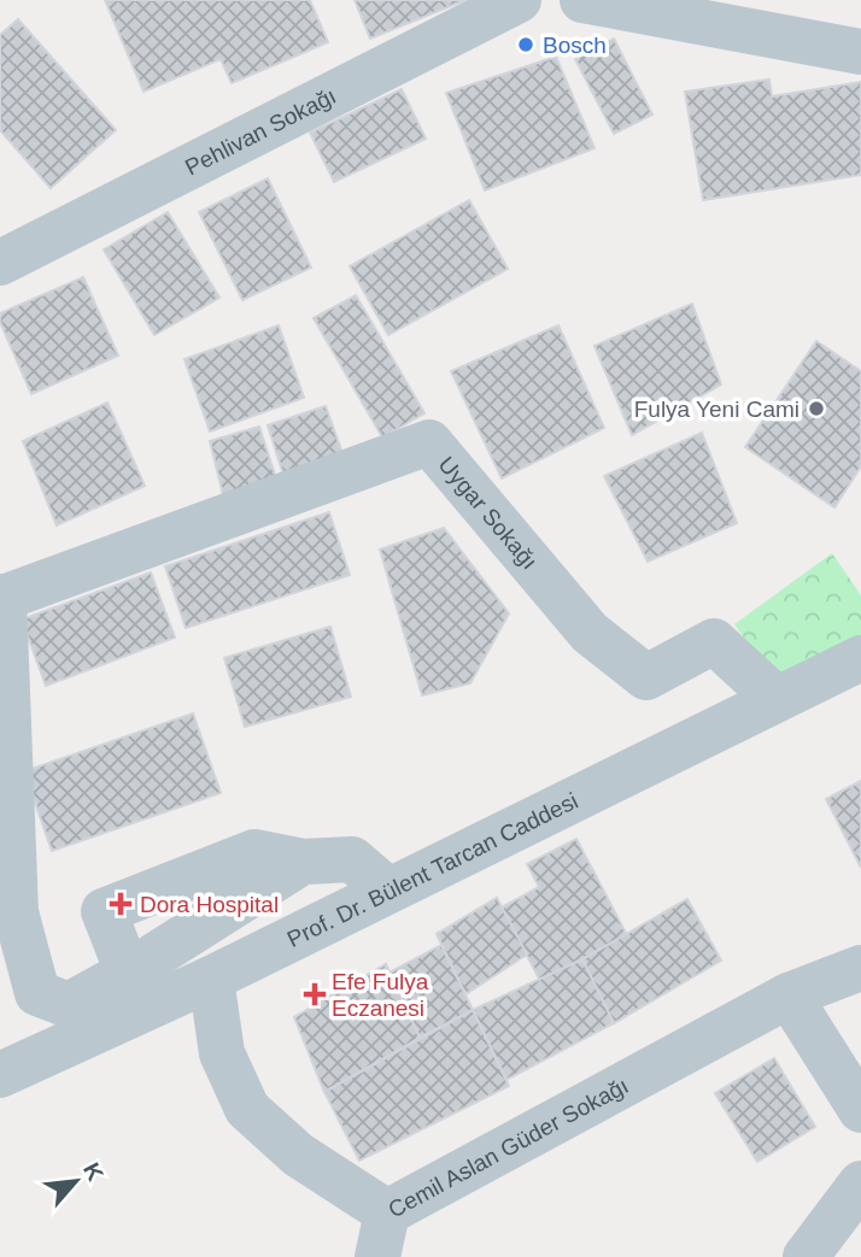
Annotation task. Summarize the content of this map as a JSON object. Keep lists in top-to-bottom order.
{
  "streets": {
    "street": [
      "Pehlivan Sokağı",
      "Uygar Sokağı",
      "Prof. Dr. Bülent Tarcan Caddesi",
      "Cemil Aslan Güder Sokağı"
    ]
  },
  "crossings": [
    ["Uygar Sokağı", "Prof. Dr. Bülent Tarcan Caddesi"],
    ["Prof. Dr. Bülent Tarcan Caddesi", "Cemil Aslan Güder Sokağı"]
  ],
  "places": {
    "other": ["Bosch", "Fulya Yeni Cami"],
    "health": ["Dora Hospital", "Efe Fulya Eczanesi"]
  },
  "north": "top right"
}
